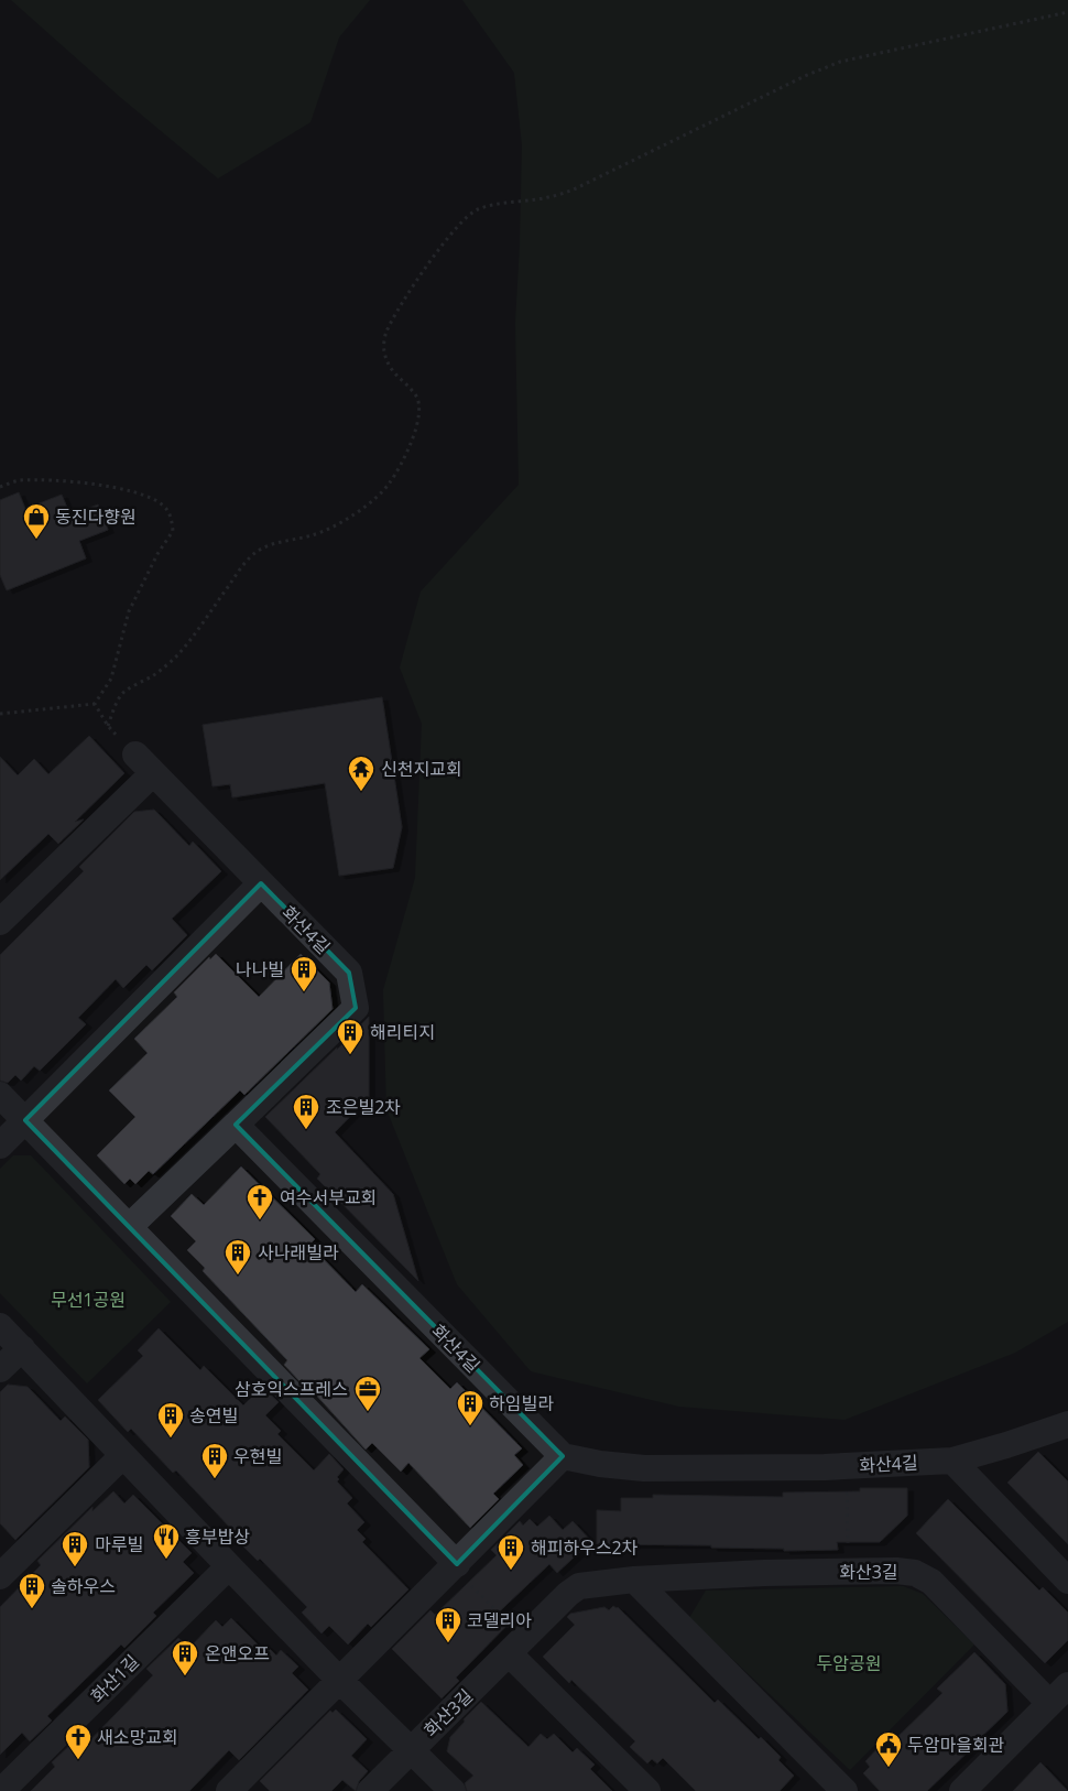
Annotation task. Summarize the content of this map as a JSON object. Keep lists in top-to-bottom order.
{
  "streets": {
    "street": ["화산4길", "화산3길", "화산1길"]
  },
  "parks": ["무선1공원", "두암공원"],
  "places": {
    "shop": ["동진다향원"],
    "temple": ["신천지교회"],
    "building": [
      "나나빌",
      "해리티지",
      "조은빌2차",
      "사나래빌라",
      "하임빌라",
      "송연빌",
      "우현빌",
      "마루빌",
      "해피하우스2차",
      "솔하우스",
      "코델리아",
      "온앤오프"
    ],
    "church": ["여수서부교회", "새소망교회"],
    "office": ["삼호익스프레스"],
    "restaurant": ["흥부밥상"],
    "public building": ["두암마을회관"]
  }
}
